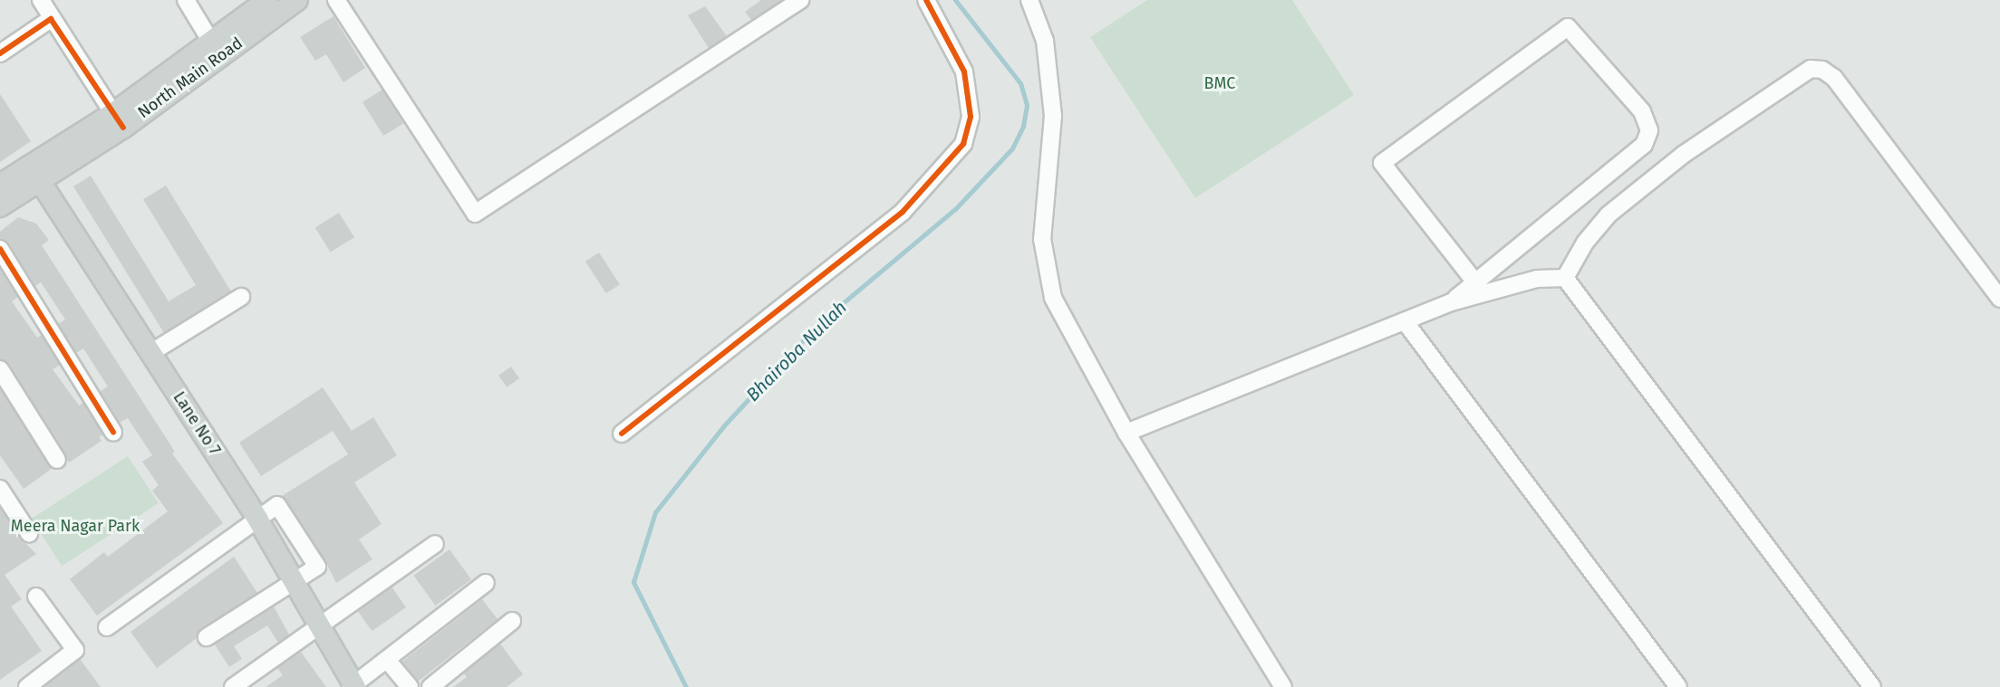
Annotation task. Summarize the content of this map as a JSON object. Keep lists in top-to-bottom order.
{
  "streets": {
    "main road": ["North Main Road", "Lane No 7"]
  },
  "crossings": [
    ["North Main Road", "Lane No 7"]
  ],
  "water": ["Bhairoba Nullah"],
  "parks": ["BMC", "Meera Nagar Park"]
}
